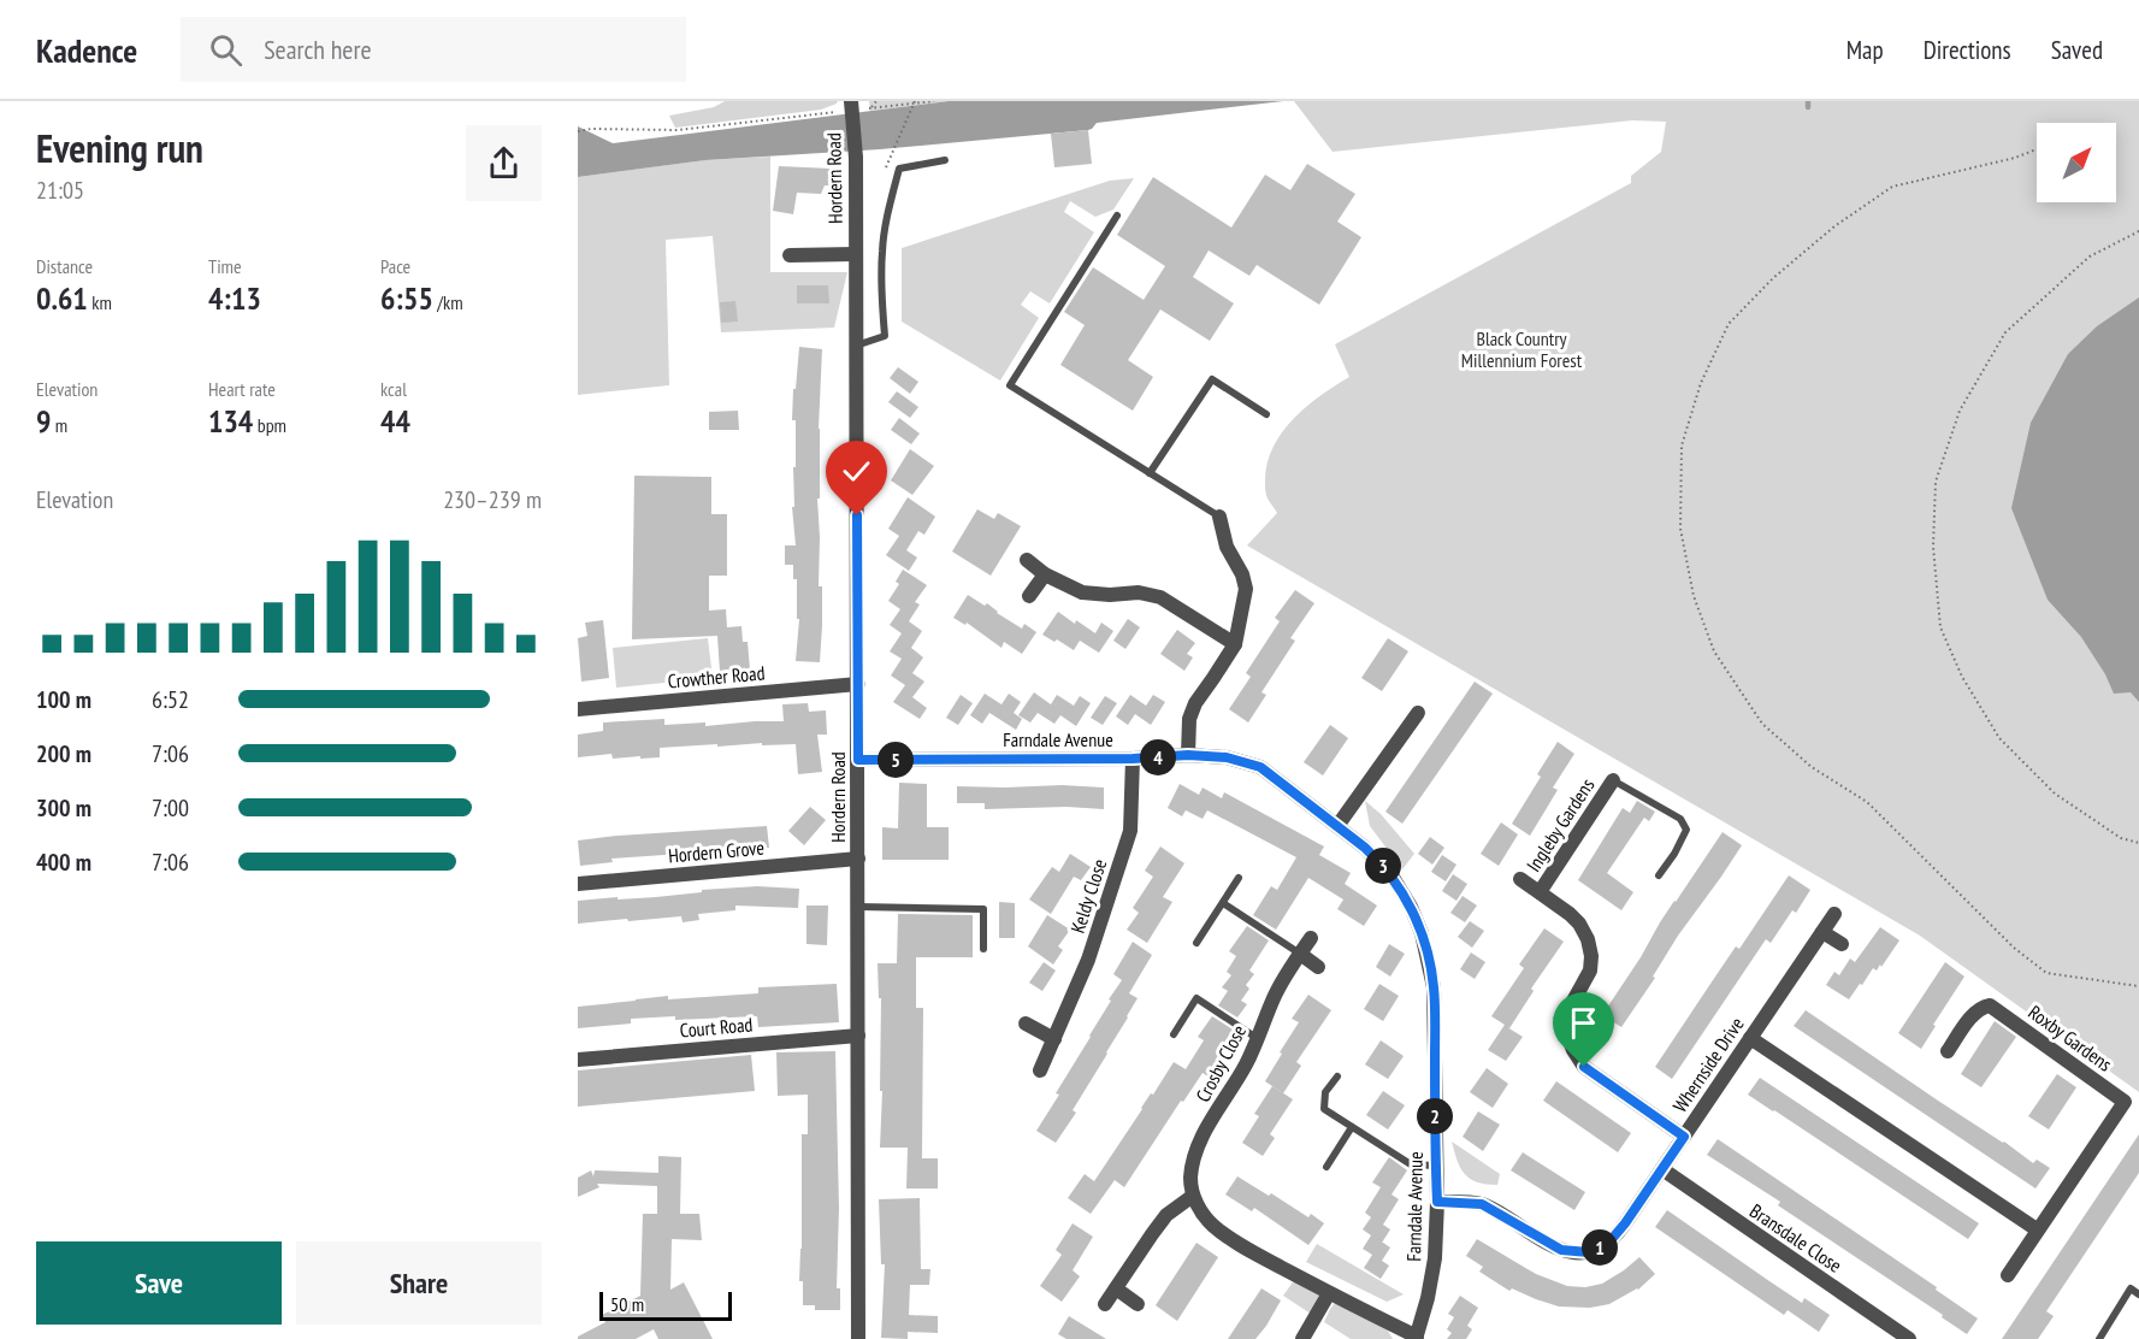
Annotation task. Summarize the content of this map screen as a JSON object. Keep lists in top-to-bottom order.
{
  "streets": {
    "street": [
      "Hordern Road",
      "Crowther Road",
      "Farndale Avenue",
      "Ingleby Gardens",
      "Hordern Grove",
      "Keldy Close",
      "Court Road",
      "Roxby Gardens",
      "Crosby Close",
      "Whernside Drive",
      "Bransdale Close"
    ]
  },
  "crossings": [
    ["Hordern Road", "Crowther Road"],
    ["Hordern Road", "Farndale Avenue"],
    ["Hordern Road", "Hordern Grove"],
    ["Hordern Road", "Court Road"],
    ["Farndale Avenue", "Keldy Close"],
    ["Farndale Avenue", "Whernside Drive"],
    ["Ingleby Gardens", "Whernside Drive"],
    ["Whernside Drive", "Bransdale Close"]
  ],
  "parks": ["Black Country Millennium Forest"],
  "scale_bar": "50 m",
  "north": "top right",
  "page": {
    "header": "Kadence",
    "search": "Search here",
    "nav": ["Map", "Directions", "Saved"],
    "heading": ["Evening run", "21:05"],
    "stats": [
      ["Distance", "0.61 km"],
      ["Time", "4:13"],
      ["Pace", "6:55 /km"],
      ["Elevation", "9 m"],
      ["Heart rate", "134 bpm"],
      ["kcal", "44"]
    ],
    "chart": ["Elevation", "230–239 m"],
    "list": [
      {
        "name": "100 m",
        "note": "6:52"
      },
      {
        "name": "200 m",
        "note": "7:06"
      },
      {
        "name": "300 m",
        "note": "7:00"
      },
      {
        "name": "400 m",
        "note": "7:06"
      }
    ],
    "pins": [
      "4",
      "5",
      "3",
      "2",
      "1"
    ],
    "buttons": ["Save", "Share"],
    "scale": "50 m"
  }
}
